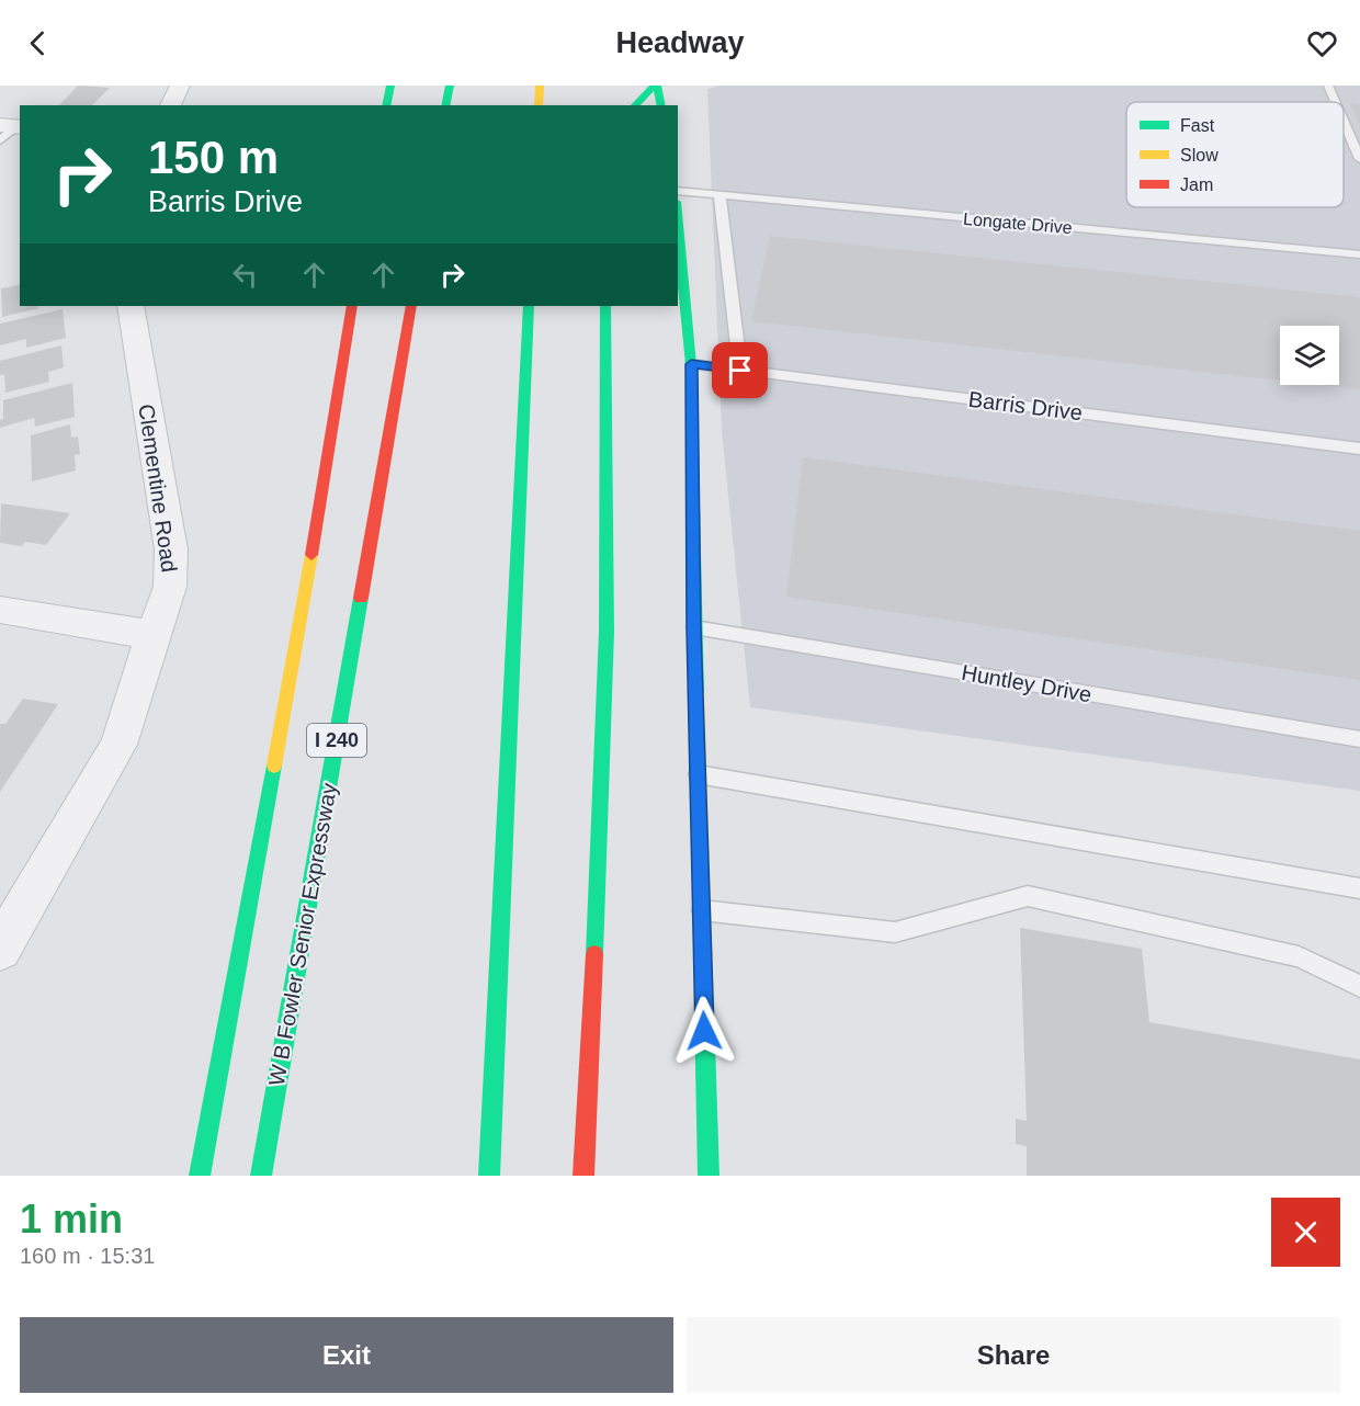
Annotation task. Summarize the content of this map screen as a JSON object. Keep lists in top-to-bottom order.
{
  "streets": {
    "main road": ["I 240", "W B Fowler Senior Expressway"],
    "street": ["Clementine Road"],
    "lane": ["Longate Drive", "Barris Drive", "Huntley Drive"]
  },
  "legend": ["Fast", "Slow", "Jam"],
  "page": {
    "header": "Headway",
    "turn": ["150 m", "Barris Drive"],
    "heading": ["1 min", "160 m · 15:31"],
    "buttons": ["Exit", "Share"]
  }
}
